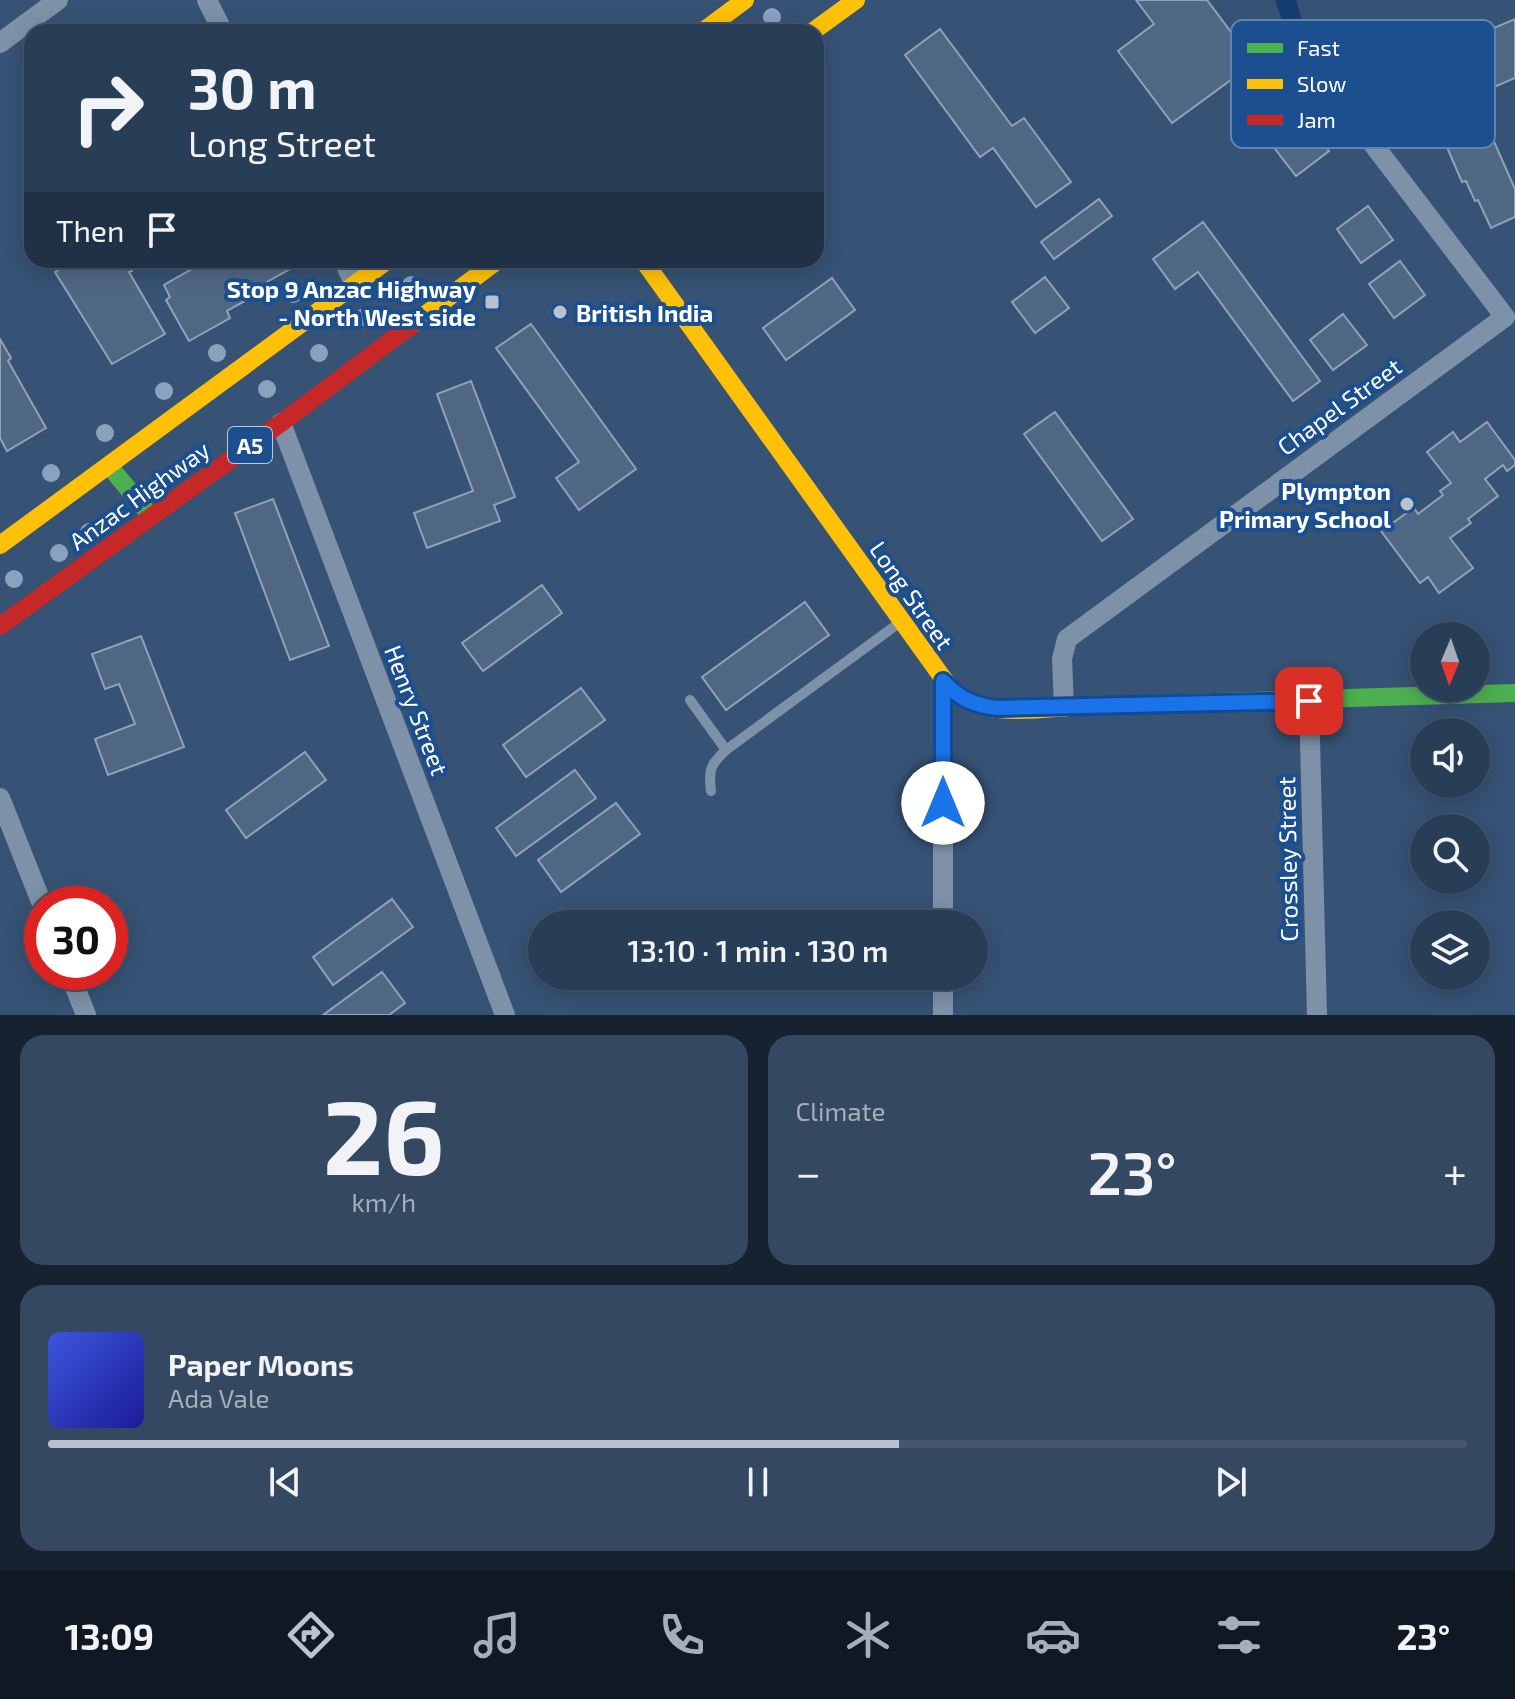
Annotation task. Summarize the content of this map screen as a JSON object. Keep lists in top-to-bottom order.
{
  "streets": {
    "main road": ["A5", "Anzac Highway", "Long Street"],
    "street": ["Chapel Street", "Henry Street", "Crossley Street"]
  },
  "crossings": [
    ["Chapel Street", "Long Street"],
    ["Anzac Highway", "Henry Street"],
    ["Long Street", "Crossley Street"]
  ],
  "places": {
    "transit": ["Stop 9 Anzac Highway - North West side"],
    "other": ["British India", "Plympton Primary School"]
  },
  "legend": ["Fast", "Slow", "Jam"],
  "north": "bottom",
  "page": {
    "turn": ["30 m", "Long Street"],
    "then": "Then",
    "limit": "30",
    "trip": "13:10 · 1 min · 130 m",
    "tile": [
      ["26", "km/h"],
      "Climate"
    ],
    "heat": ["−", "23°", "+"],
    "song": ["Paper Moons", "Ada Vale"],
    "tabs": ["13:09", "23°"]
  }
}
